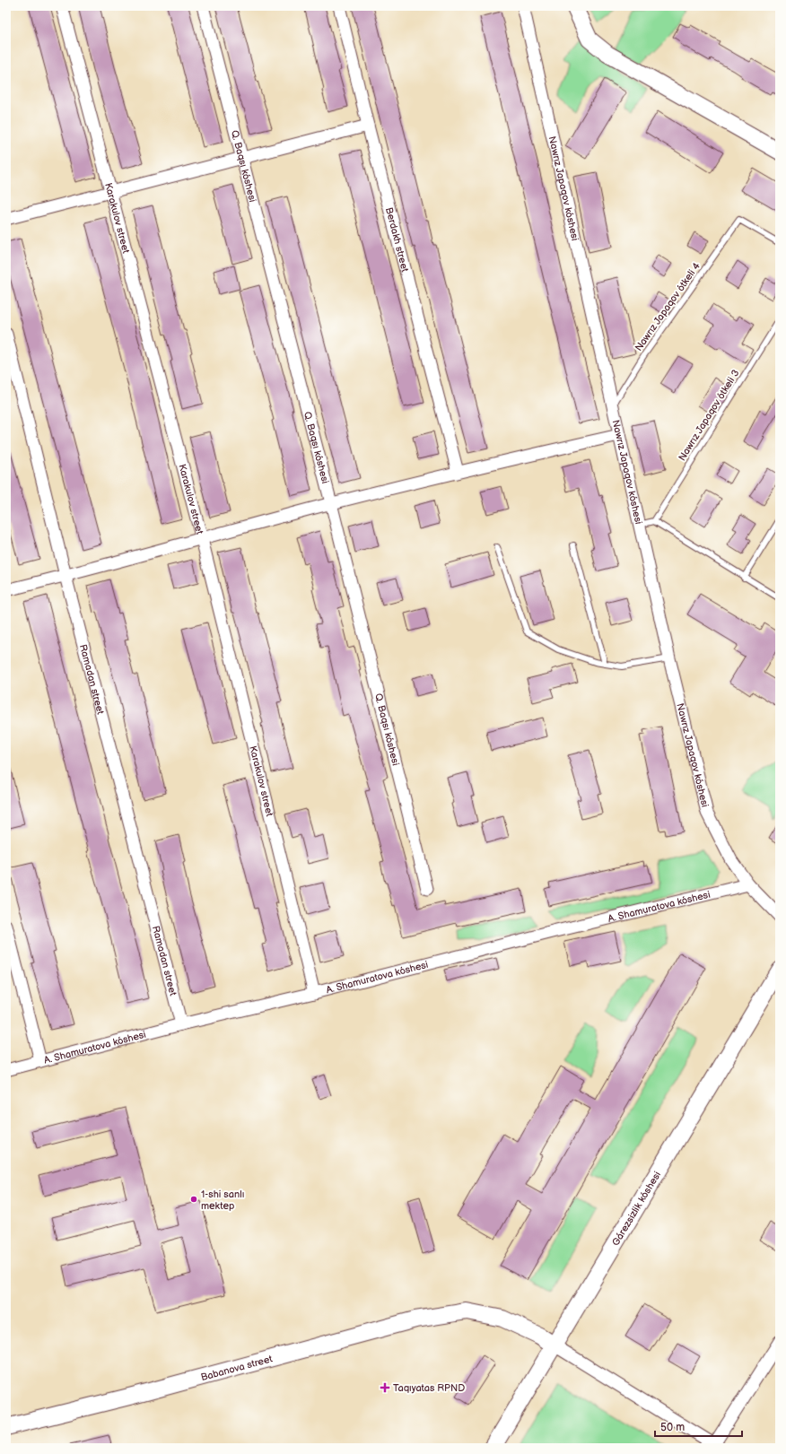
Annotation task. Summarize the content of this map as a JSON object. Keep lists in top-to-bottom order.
{
  "streets": {
    "street": [
      "Q. Baqsı kóshesi",
      "Nawrız Japaqov kóshesi",
      "Karakulov street",
      "Berdakh street",
      "Ramadan street",
      "A. Shamuratova kóshesi",
      "Gárezsizlik kóshesi",
      "Babanova street"
    ],
    "lane": ["Nawrız Japaqov ótkeli 4", "Nawrız Japaqov ótkeli 3"]
  },
  "crossings": [
    ["Nawrız Japaqov kóshesi", "Nawrız Japaqov ótkeli 4"],
    ["Nawrız Japaqov kóshesi", "A. Shamuratova kóshesi"],
    ["Karakulov street", "A. Shamuratova kóshesi"],
    ["Ramadan street", "A. Shamuratova kóshesi"],
    ["Gárezsizlik kóshesi", "Babanova street"]
  ],
  "places": {
    "other": ["1-shi sanlı mektep"],
    "health": ["Taqıyatas RPND"]
  },
  "scale_bar": "50 m"
}
